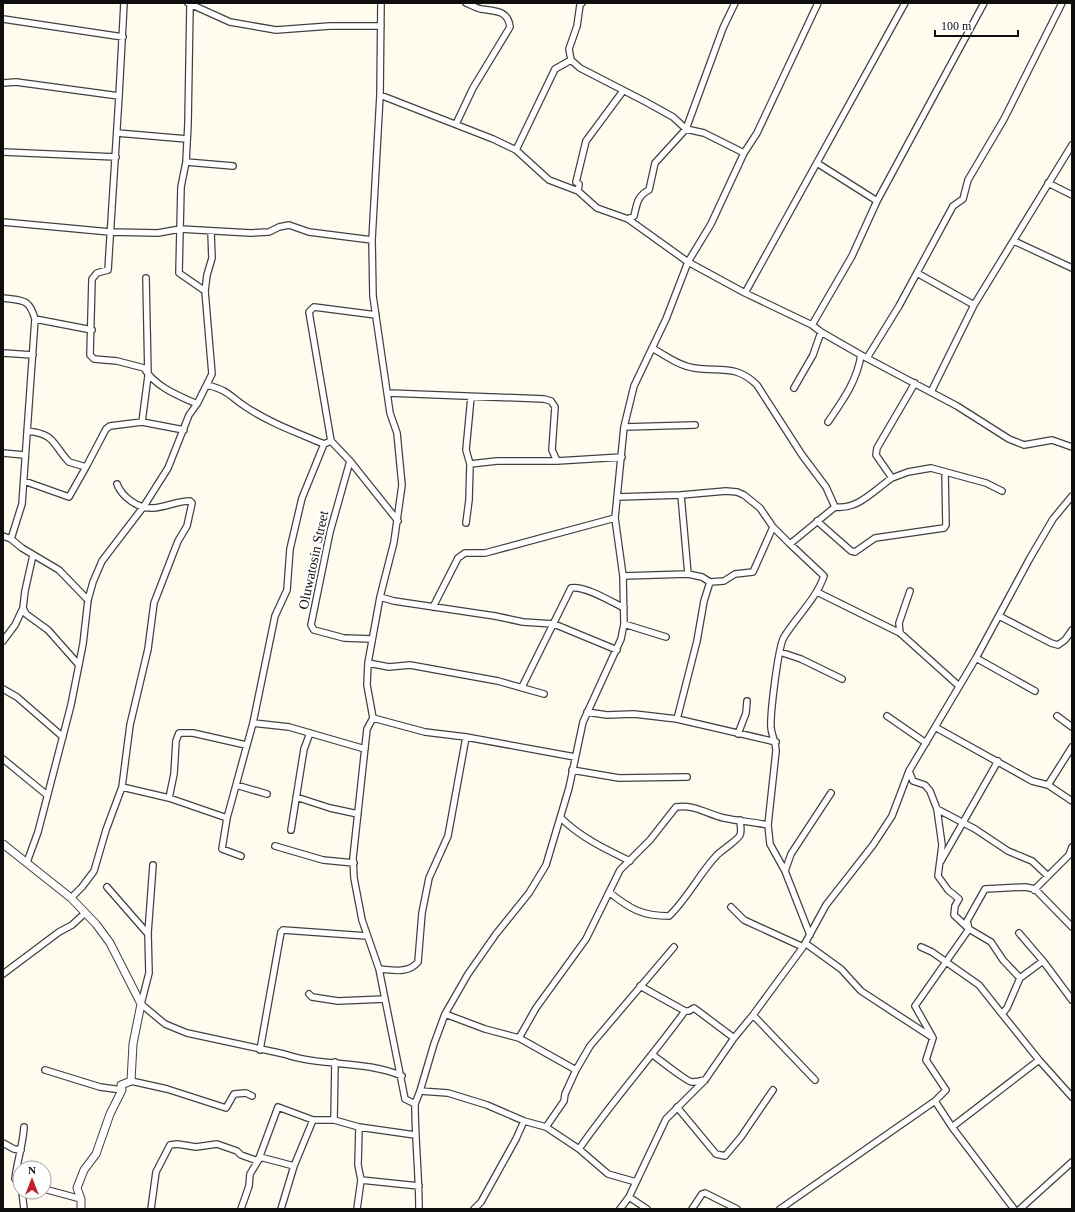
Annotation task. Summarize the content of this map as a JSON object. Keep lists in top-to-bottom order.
{
  "streets": {
    "street": ["Oluwatosin Street"]
  },
  "scale_bar": "100 m",
  "north": "top"
}
